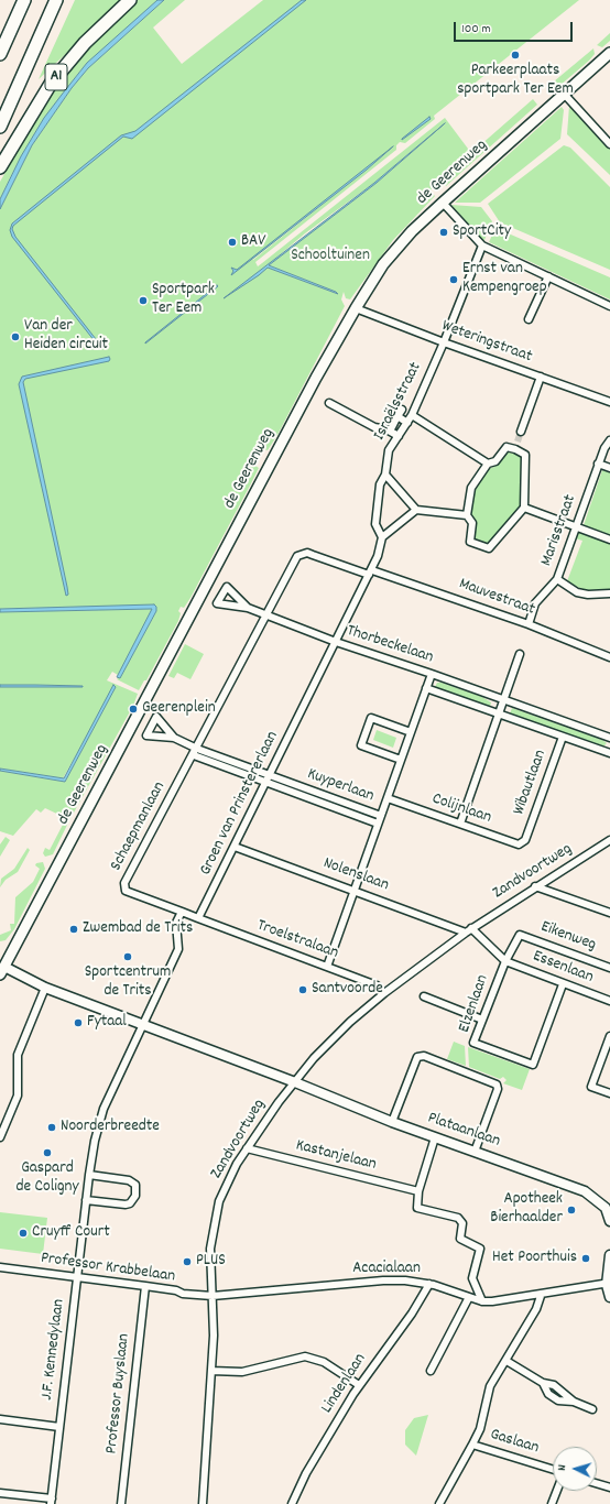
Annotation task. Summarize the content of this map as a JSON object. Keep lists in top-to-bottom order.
{
  "streets": {
    "highway": ["A1"],
    "main road": ["de Geerenweg"],
    "street": [
      "Weteringstraat",
      "Israëlsstraat",
      "Marisstraat",
      "Mauvestraat",
      "Thorbeckelaan",
      "Wibautlaan",
      "Kuyperlaan",
      "Groen van Prinstererlaan",
      "Colijnlaan",
      "Schaepmanlaan",
      "Zandvoortweg",
      "Nolenslaan",
      "Eikenweg",
      "Troelstralaan",
      "Essenlaan",
      "Elzenlaan",
      "Plataanlaan",
      "Kastanjelaan",
      "Professor Krabbelaan",
      "Acacialaan",
      "J.F. Kennedylaan",
      "Lindenlaan",
      "Professor Buyslaan",
      "Gaslaan"
    ]
  },
  "crossings": [
    ["de Geerenweg", "Weteringstraat"],
    ["de Geerenweg", "Plataanlaan"],
    ["Weteringstraat", "Israëlsstraat"],
    ["Marisstraat", "Mauvestraat"],
    ["Mauvestraat", "Groen van Prinstererlaan"],
    ["Mauvestraat", "Schaepmanlaan"],
    ["Thorbeckelaan", "Wibautlaan"],
    ["Thorbeckelaan", "Groen van Prinstererlaan"],
    ["Thorbeckelaan", "Schaepmanlaan"],
    ["Wibautlaan", "Colijnlaan"],
    ["Kuyperlaan", "Groen van Prinstererlaan"],
    ["Kuyperlaan", "Schaepmanlaan"],
    ["Groen van Prinstererlaan", "Nolenslaan"],
    ["Groen van Prinstererlaan", "Troelstralaan"],
    ["Zandvoortweg", "Nolenslaan"],
    ["Zandvoortweg", "Troelstralaan"],
    ["Zandvoortweg", "Plataanlaan"],
    ["Zandvoortweg", "Kastanjelaan"],
    ["Zandvoortweg", "Professor Krabbelaan"],
    ["Zandvoortweg", "Acacialaan"],
    ["Eikenweg", "Essenlaan"],
    ["Eikenweg", "Elzenlaan"],
    ["Essenlaan", "Elzenlaan"],
    ["Plataanlaan", "J.F. Kennedylaan"],
    ["Professor Krabbelaan", "Acacialaan"],
    ["Professor Krabbelaan", "J.F. Kennedylaan"],
    ["Professor Krabbelaan", "Professor Buyslaan"],
    ["Acacialaan", "Lindenlaan"]
  ],
  "parks": ["Schooltuinen"],
  "places": [
    "Parkeerplaats sportpark Ter Eem",
    "SportCity",
    "BAV",
    "Ernst van Kempengroep",
    "Sportpark Ter Eem",
    "Van der Heiden circuit",
    "Geerenplein",
    "Zwembad de Trits",
    "Sportcentrum de Trits",
    "Santvoorde",
    "Fytaal",
    "Noorderbreedte",
    "Gaspard de Coligny",
    "Apotheek Bierhaalder",
    "Cruyff Court",
    "Het Poorthuis",
    "PLUS"
  ],
  "scale_bar": "100 m",
  "north": "left"
}
